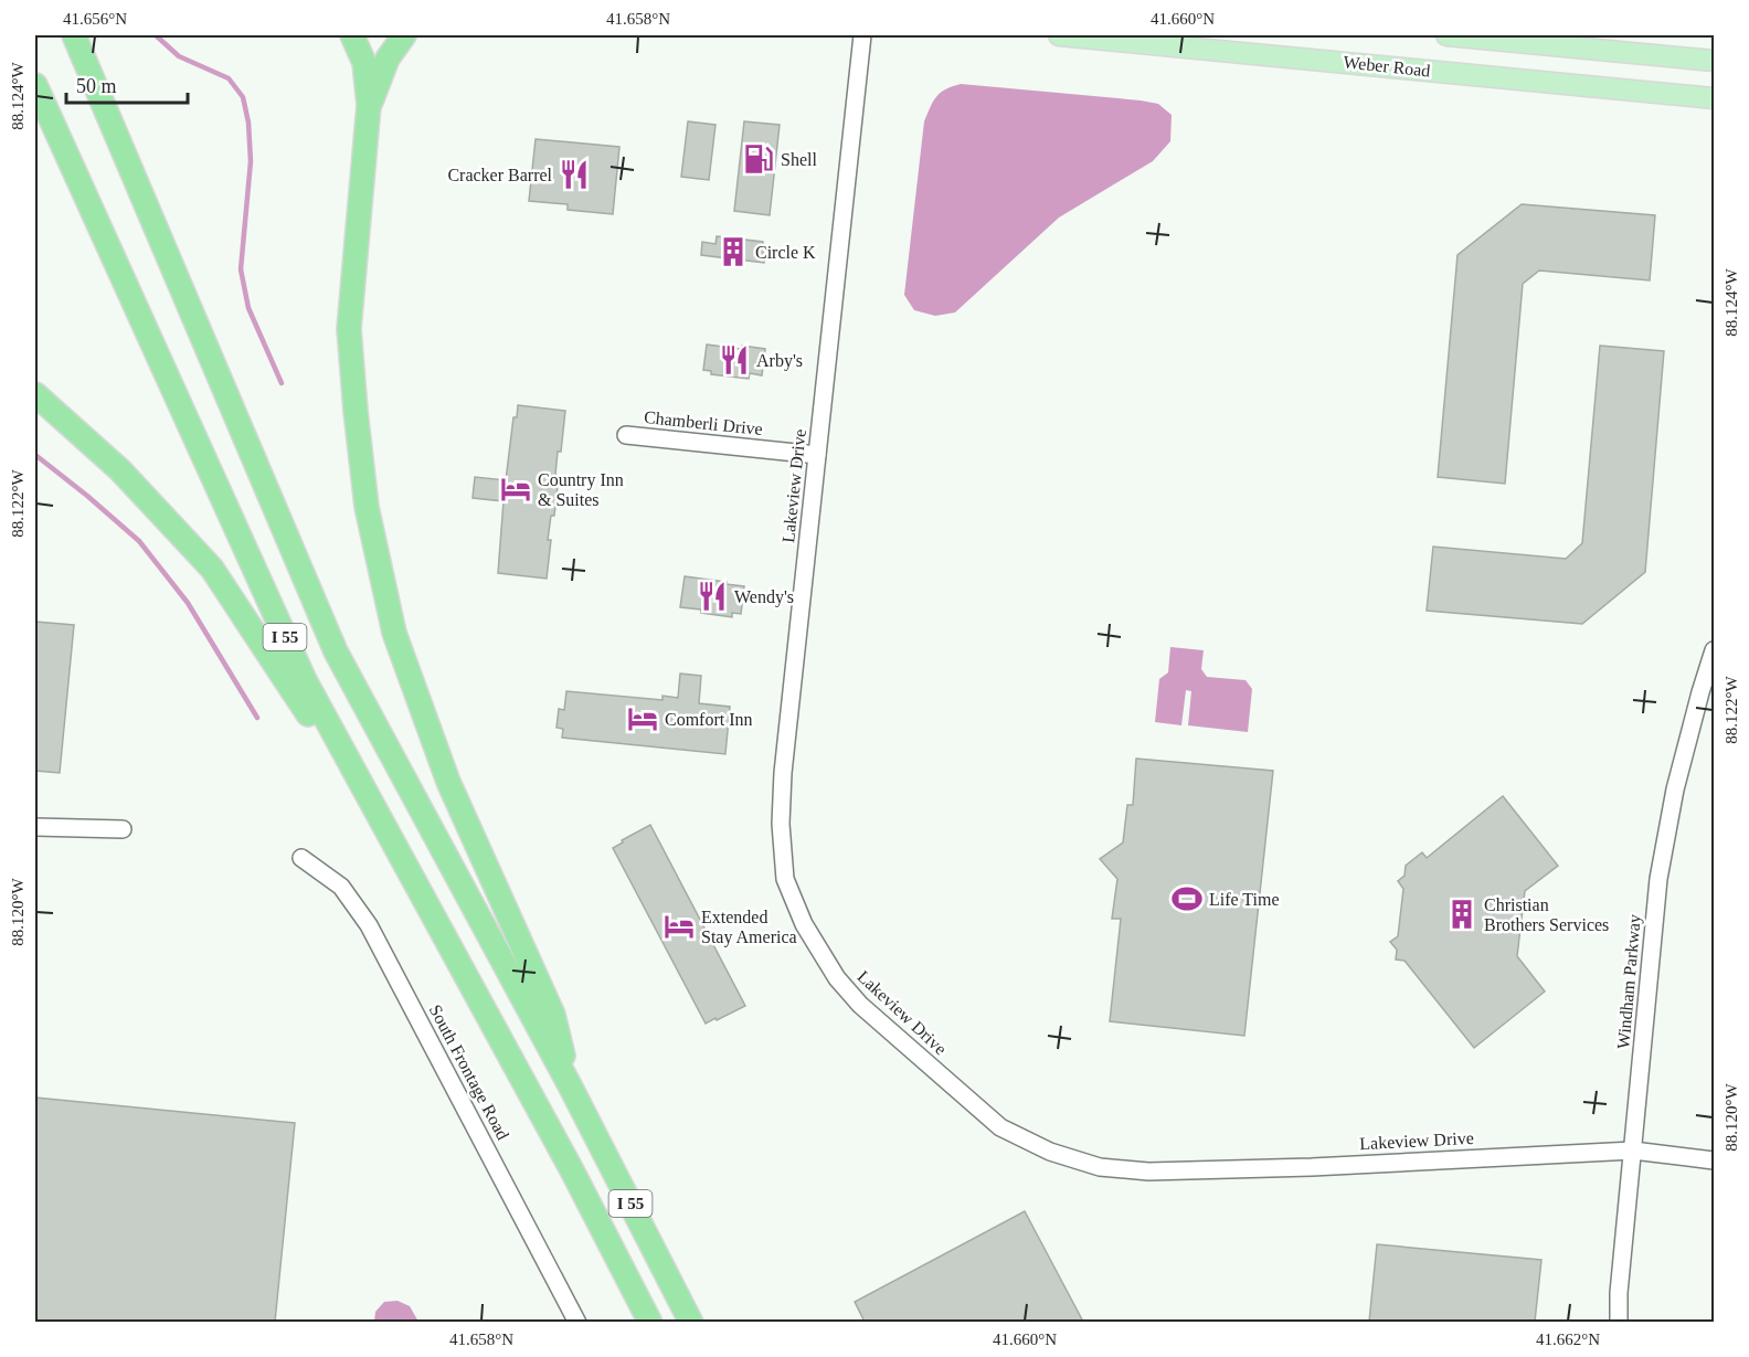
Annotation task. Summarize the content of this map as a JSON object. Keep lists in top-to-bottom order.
{
  "streets": {
    "highway": ["I 55"],
    "main road": ["Weber Road"],
    "street": [
      "Chamberli Drive",
      "Lakeview Drive",
      "Windham Parkway",
      "South Frontage Road"
    ]
  },
  "crossings": [
    ["Chamberli Drive", "Lakeview Drive"],
    ["Lakeview Drive", "Windham Parkway"]
  ],
  "places": {
    "fuel station": ["Shell"],
    "restaurant": ["Cracker Barrel", "Arby's", "Wendy's"],
    "building": ["Circle K", "Christian Brothers Services"],
    "hotel": ["Country Inn & Suites", "Comfort Inn", "Extended Stay America"],
    "sports": ["Life Time"]
  },
  "scale_bar": "50 m",
  "coordinates": [
    "41.656°N",
    "41.658°N",
    "41.660°N",
    "88.124°W",
    "88.122°W",
    "88.120°W",
    "41.662°N"
  ]
}
